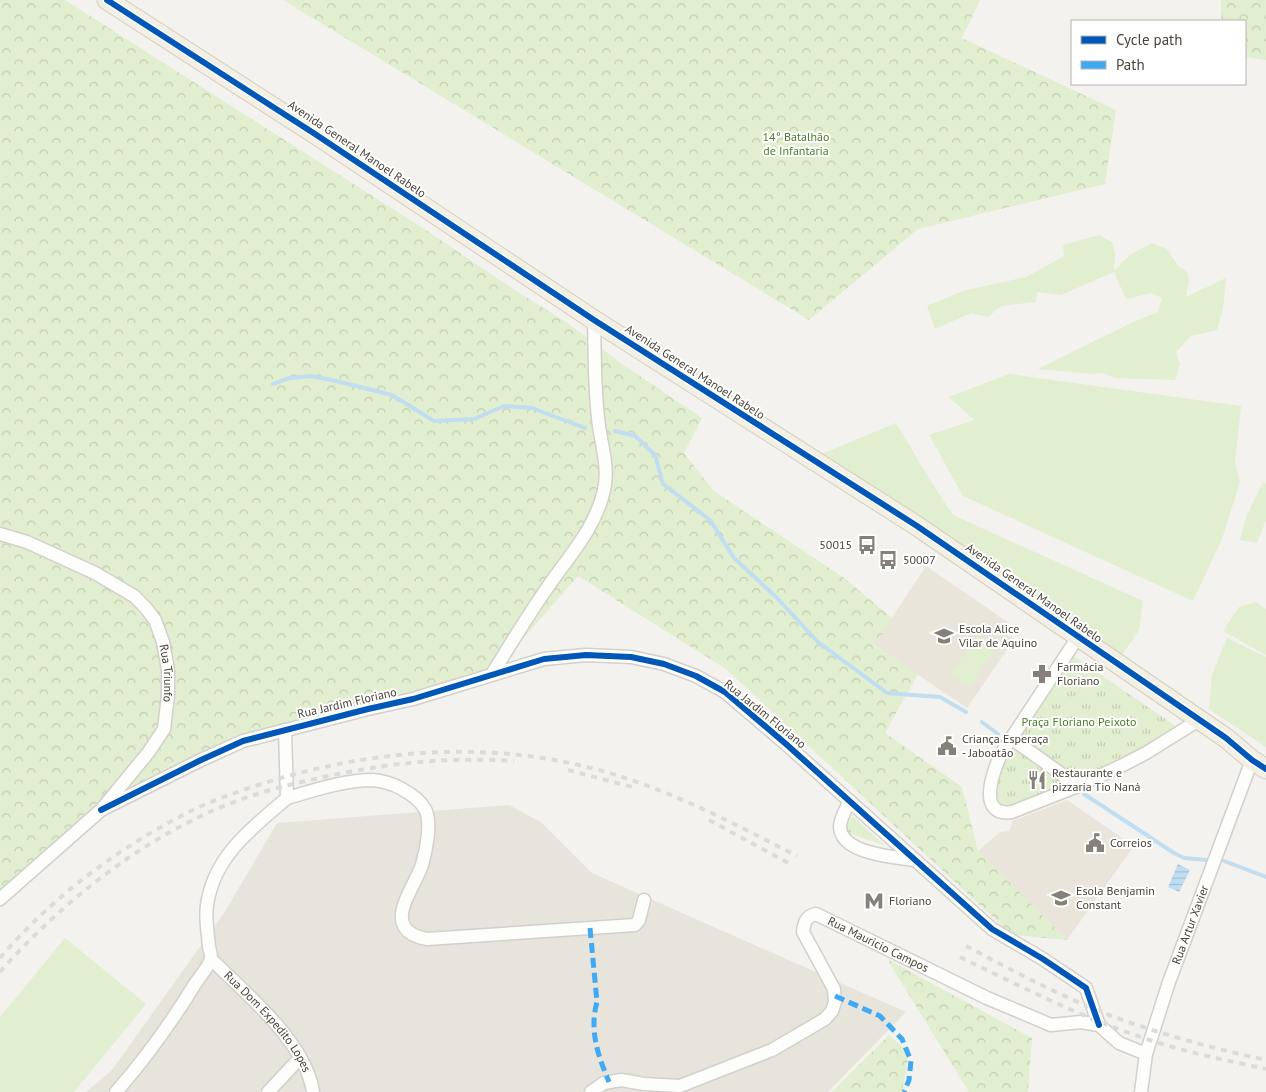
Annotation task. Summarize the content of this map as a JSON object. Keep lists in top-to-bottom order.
{
  "streets": {
    "main road": ["Avenida General Manoel Rabelo"],
    "street": [
      "Rua Triunfo",
      "Rua Jardim Floriano",
      "Rua Artur Xavier",
      "Rua Mauricio Campos",
      "Rua Dom Expedito Lopes"
    ]
  },
  "crossings": [
    ["Avenida General Manoel Rabelo", "Rua Artur Xavier"],
    ["Rua Triunfo", "Rua Jardim Floriano"],
    ["Rua Jardim Floriano", "Rua Mauricio Campos"]
  ],
  "parks": ["14° Batalhão de Infantaria", "Praça Floriano Peixoto"],
  "places": {
    "bus stop": ["50015", "50007"],
    "school or university": ["Escola Alice Vilar de Aquino", "Esola Benjamin Constant"],
    "pharmacy": ["Farmácia Floriano"],
    "public building": ["Criança Esperaça - Jaboatão", "Correios"],
    "restaurant": ["Restaurante e pizzaria Tio Naná"],
    "metro station": ["Floriano"]
  },
  "legend": ["Cycle path", "Path"]
}
